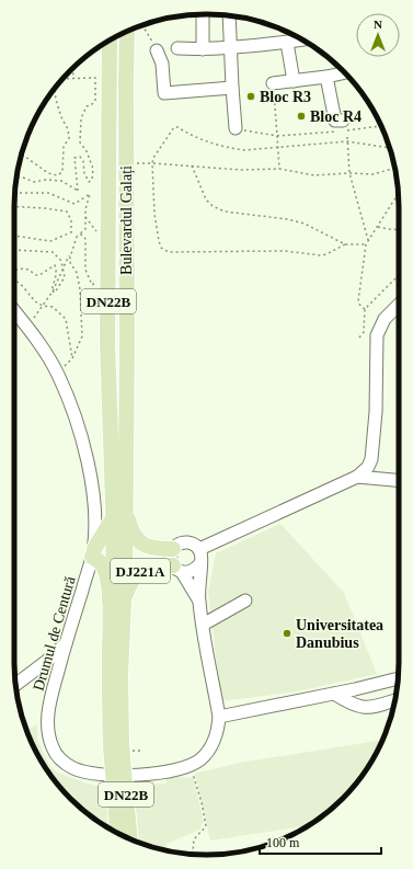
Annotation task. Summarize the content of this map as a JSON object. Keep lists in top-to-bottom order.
{
  "streets": {
    "main road": ["Bulevardul Galați", "DN22B", "DJ221A"],
    "street": ["Drumul de Centură"]
  },
  "crossings": [
    ["Bulevardul Galați", "DN22B"],
    ["Bulevardul Galați", "DJ221A"],
    ["DN22B", "DJ221A"],
    ["DJ221A", "Drumul de Centură"]
  ],
  "places": ["Bloc R3", "Bloc R4", "Universitatea Danubius"],
  "scale_bar": "100 m",
  "north": "top"
}
